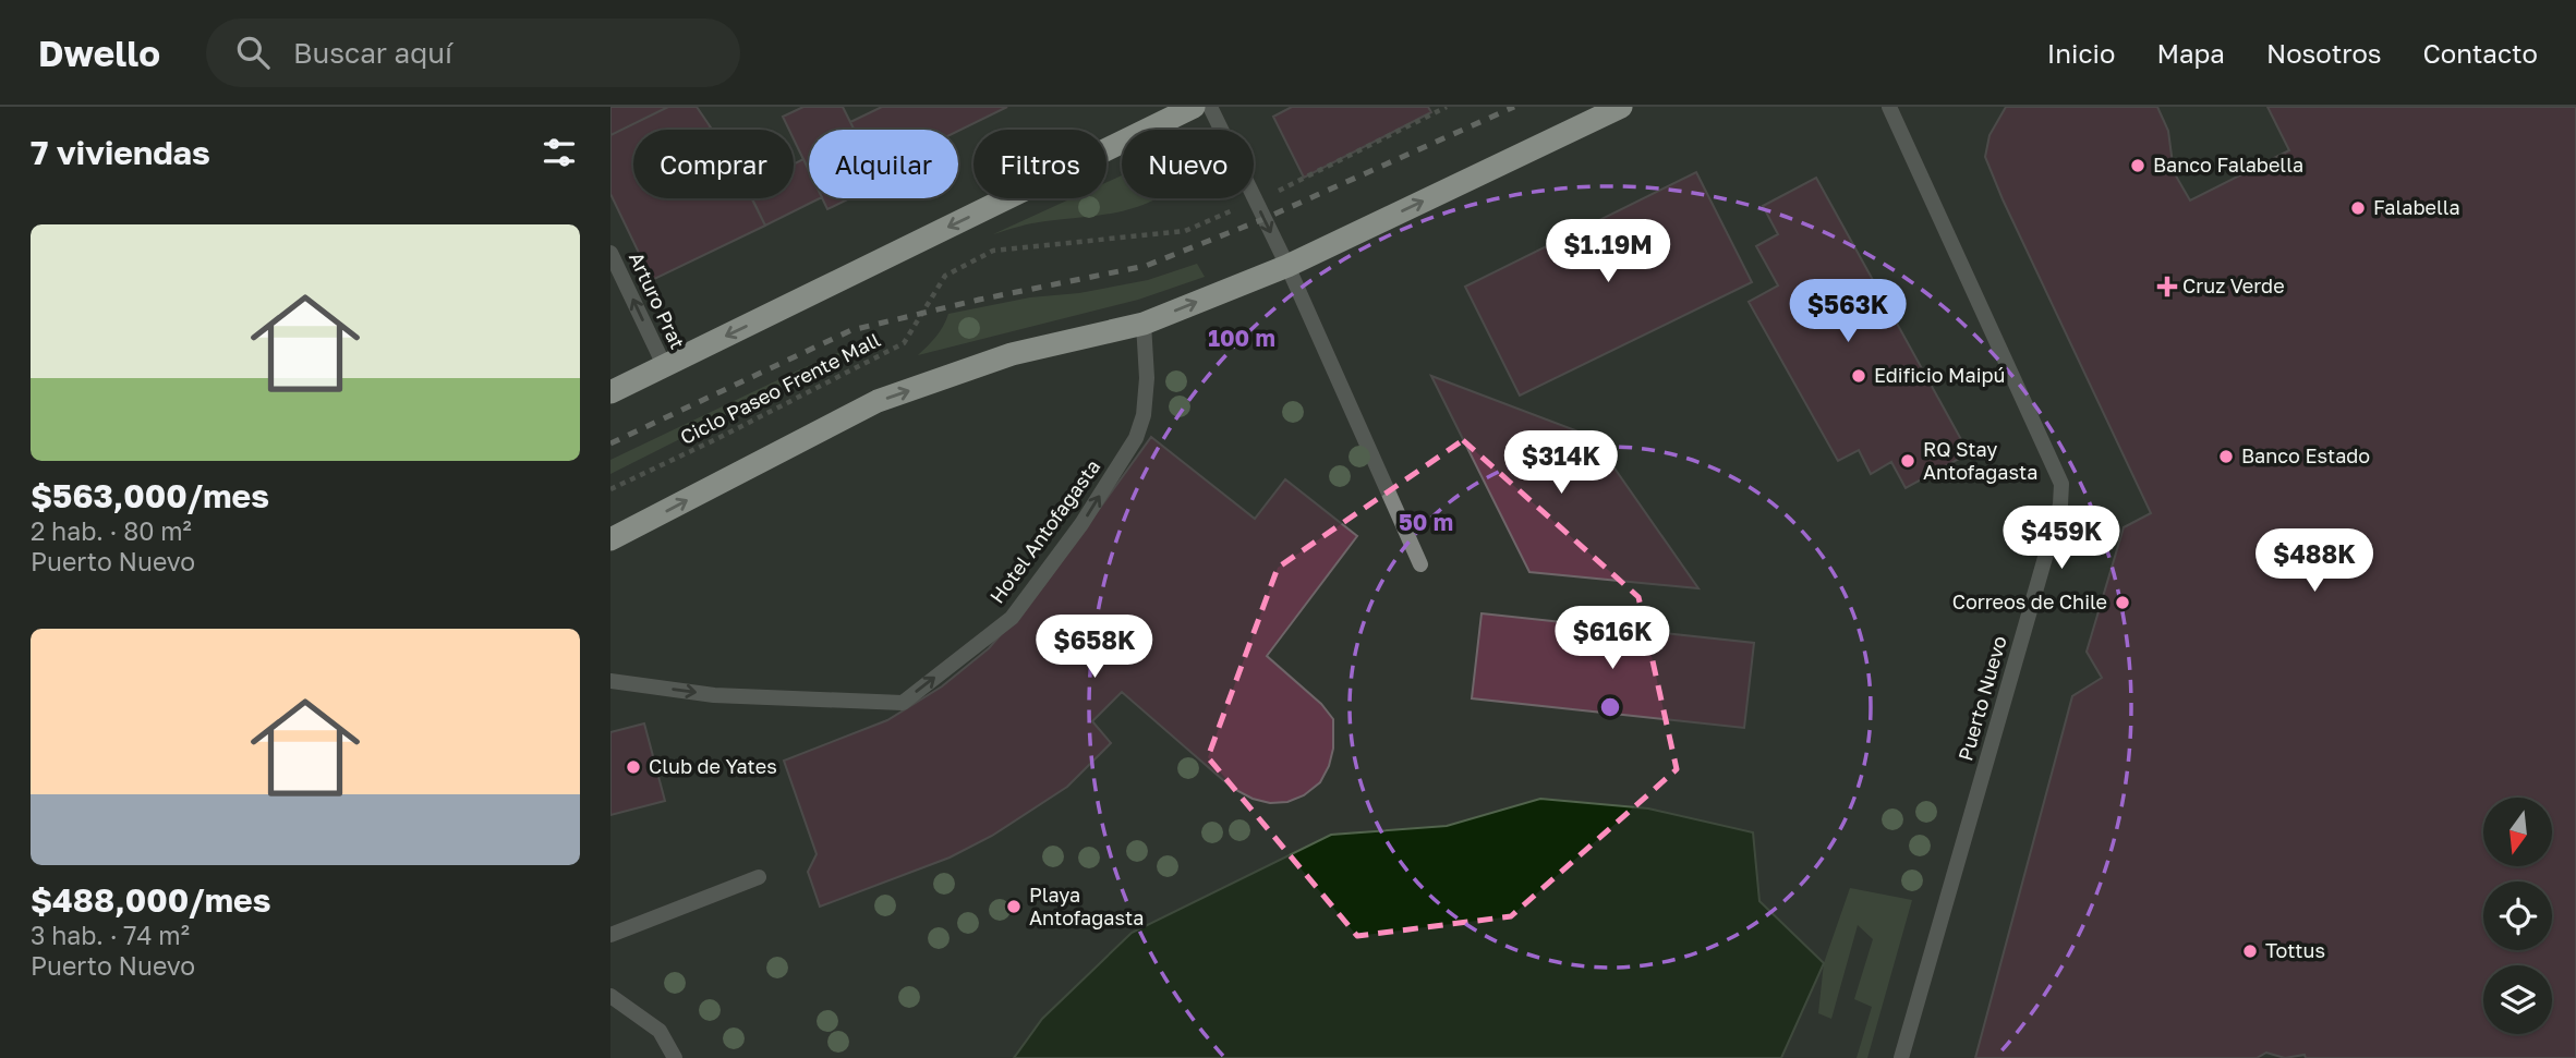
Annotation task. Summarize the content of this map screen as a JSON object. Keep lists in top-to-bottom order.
{
  "streets": {
    "street": ["Arturo Prat", "Hotel Antofagasta", "Puerto Nuevo"],
    "path": ["Ciclo Paseo Frente Mall"]
  },
  "one_way": ["Arturo Prat", "Hotel Antofagasta"],
  "places": {
    "other": [
      "Banco Falabella",
      "Falabella",
      "Edificio Maipú",
      "Banco Estado",
      "RQ Stay Antofagasta",
      "Correos de Chile",
      "Club de Yates",
      "Playa Antofagasta",
      "Tottus"
    ],
    "health": ["Cruz Verde"]
  },
  "north": "bottom",
  "page": {
    "header": "Dwello",
    "search": "Buscar aquí",
    "nav": [
      "Inicio",
      "Mapa",
      "Nosotros",
      "Contacto"
    ],
    "heading": "7 viviendas",
    "chip": [
      "Comprar",
      "Alquilar",
      "Filtros",
      "Nuevo"
    ],
    "list": [
      {
        "name": "$563,000/mes",
        "note": "2 hab. · 80 m² · Puerto Nuevo"
      },
      {
        "name": "$488,000/mes",
        "note": "3 hab. · 74 m² · Puerto Nuevo"
      }
    ],
    "price": [
      "$1.19M",
      "$563K",
      "$314K",
      "$459K",
      "$488K",
      "$616K",
      "$658K"
    ]
  },
  "rings": ["100 m", "50 m"]
}
